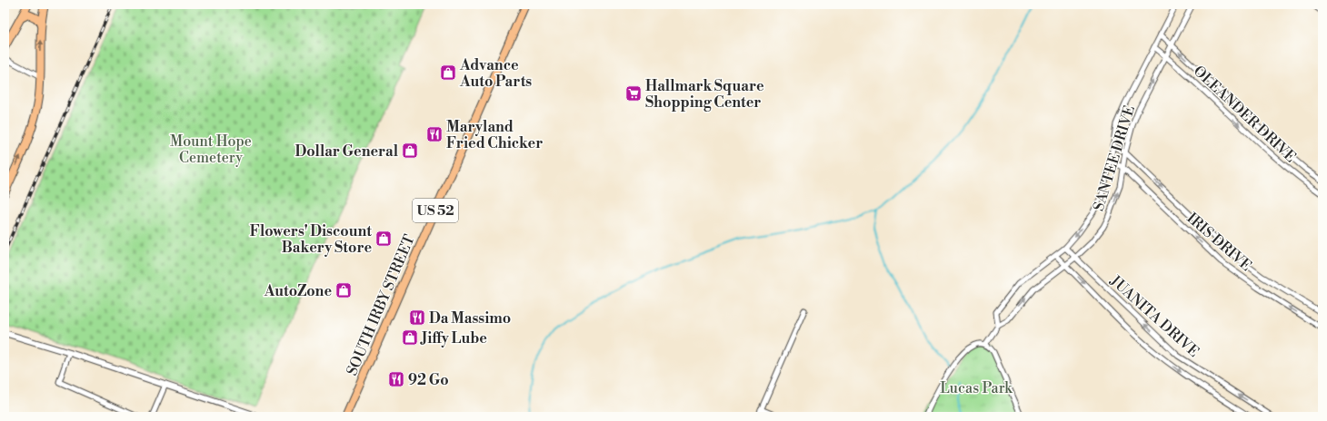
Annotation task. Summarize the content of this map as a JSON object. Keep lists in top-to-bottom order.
{
  "streets": {
    "main road": ["US 52", "SOUTH IRBY STREET"],
    "street": [
      "OLEANDER DRIVE",
      "SANTEE DRIVE",
      "IRIS DRIVE",
      "JUANITA DRIVE"
    ]
  },
  "crossings": [
    ["OLEANDER DRIVE", "SANTEE DRIVE"],
    ["SANTEE DRIVE", "IRIS DRIVE"],
    ["SANTEE DRIVE", "JUANITA DRIVE"]
  ],
  "parks": ["Mount Hope Cemetery", "Lucas Park"],
  "places": {
    "shop": [
      "Advance Auto Parts",
      "Dollar General",
      "Flowers' Discount Bakery Store",
      "AutoZone",
      "Jiffy Lube"
    ],
    "supermarket": ["Hallmark Square Shopping Center"],
    "restaurant": ["Maryland Fried Chicker", "Da Massimo", "92 Go"]
  }
}
